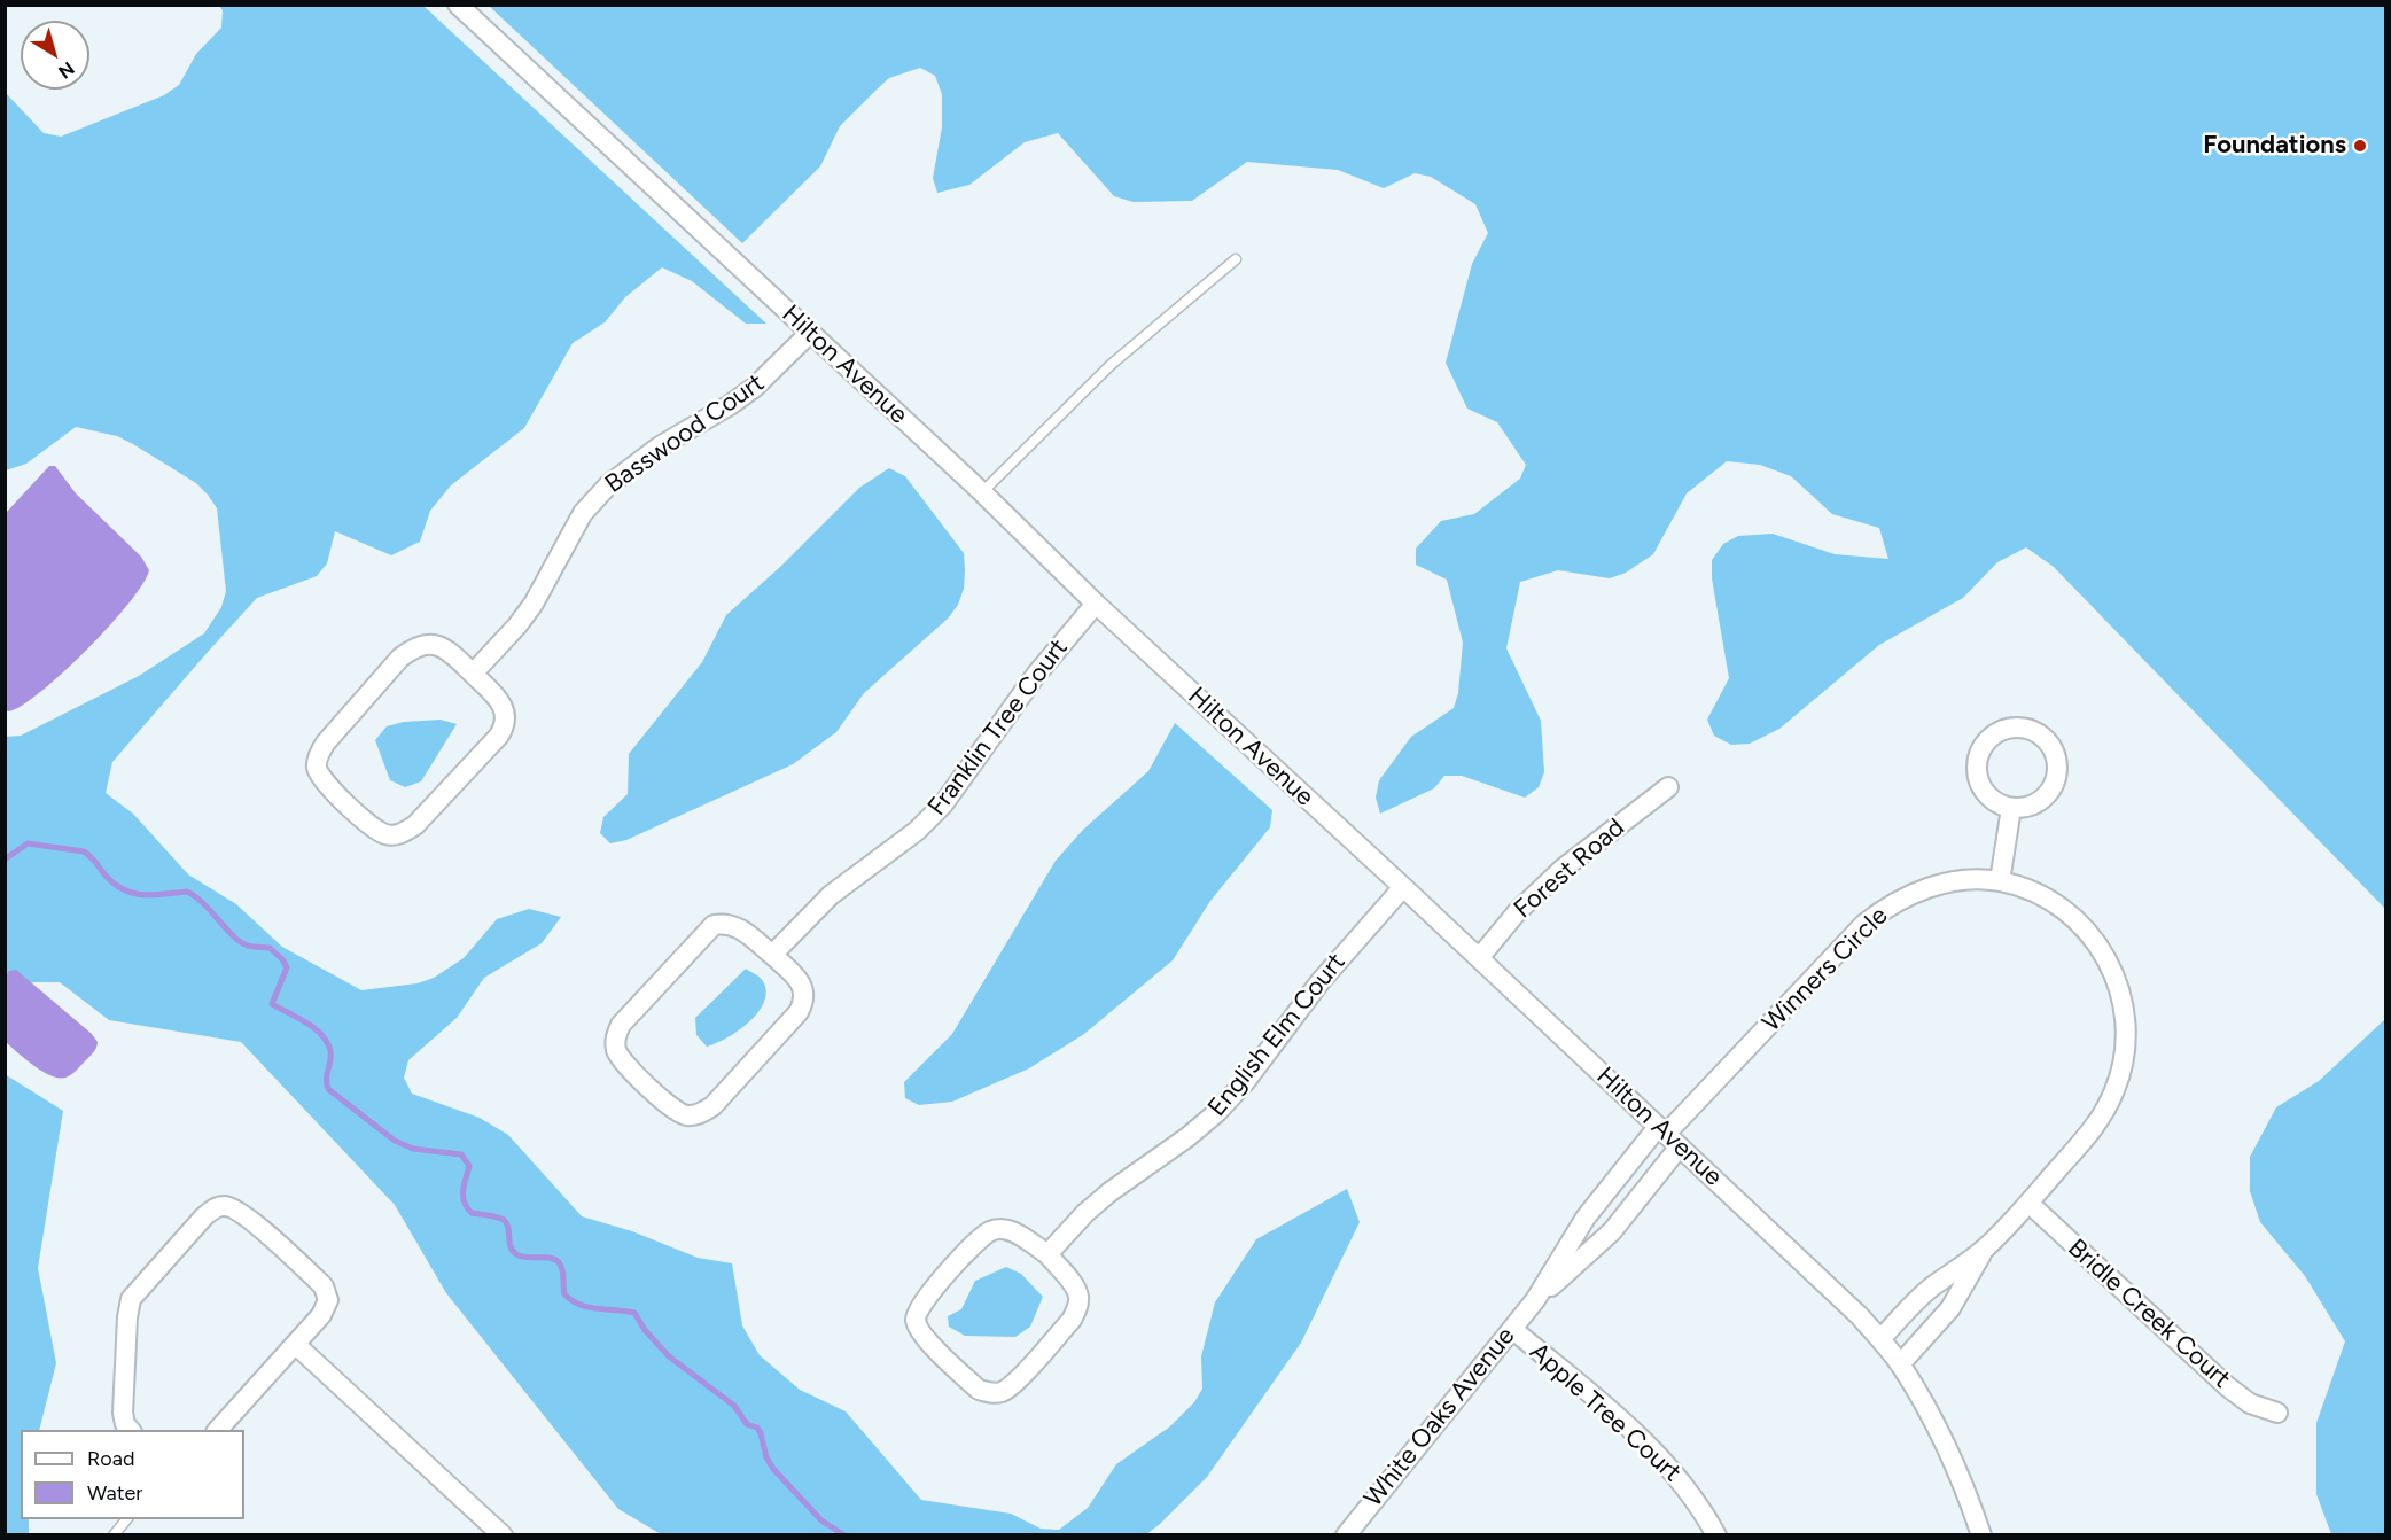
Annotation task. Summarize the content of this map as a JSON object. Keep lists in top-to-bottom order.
{
  "streets": {
    "street": [
      "Hilton Avenue",
      "Basswood Court",
      "Franklin Tree Court",
      "Forest Road",
      "Winners Circle",
      "English Elm Court",
      "Bridle Creek Court",
      "Apple Tree Court",
      "White Oaks Avenue"
    ]
  },
  "crossings": [
    ["Hilton Avenue", "Basswood Court"],
    ["Hilton Avenue", "Franklin Tree Court"],
    ["Hilton Avenue", "Forest Road"],
    ["Hilton Avenue", "Winners Circle"],
    ["Hilton Avenue", "English Elm Court"],
    ["Hilton Avenue", "White Oaks Avenue"],
    ["Winners Circle", "Bridle Creek Court"],
    ["Winners Circle", "White Oaks Avenue"],
    ["Apple Tree Court", "White Oaks Avenue"]
  ],
  "places": ["Foundations"],
  "legend": ["Road", "Water"],
  "north": "bottom right"
}
